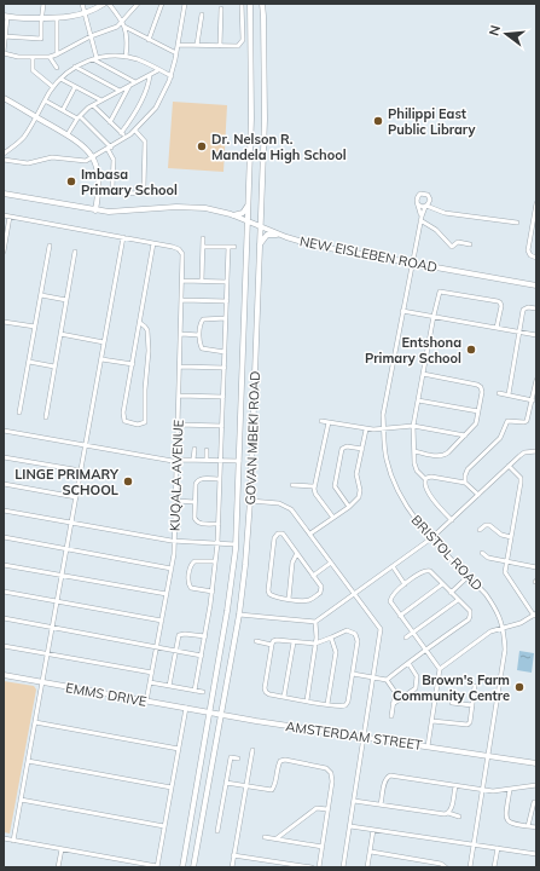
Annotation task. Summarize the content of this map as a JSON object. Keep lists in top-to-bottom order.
{
  "streets": {
    "main road": [
      "NEW EISLEBEN ROAD",
      "GOVAN MBEKI ROAD",
      "EMMS DRIVE",
      "AMSTERDAM STREET"
    ],
    "street": ["KUQALA AVENUE", "BRISTOL ROAD"]
  },
  "crossings": [
    ["NEW EISLEBEN ROAD", "GOVAN MBEKI ROAD"],
    ["NEW EISLEBEN ROAD", "BRISTOL ROAD"],
    ["GOVAN MBEKI ROAD", "EMMS DRIVE"],
    ["GOVAN MBEKI ROAD", "AMSTERDAM STREET"],
    ["KUQALA AVENUE", "EMMS DRIVE"],
    ["BRISTOL ROAD", "AMSTERDAM STREET"],
    ["EMMS DRIVE", "AMSTERDAM STREET"]
  ],
  "places": [
    "Philippi East Public Library",
    "Dr. Nelson R. Mandela High School",
    "Imbasa Primary School",
    "Entshona Primary School",
    "LINGE PRIMARY SCHOOL",
    "Brown's Farm Community Centre"
  ],
  "north": "left"
}
